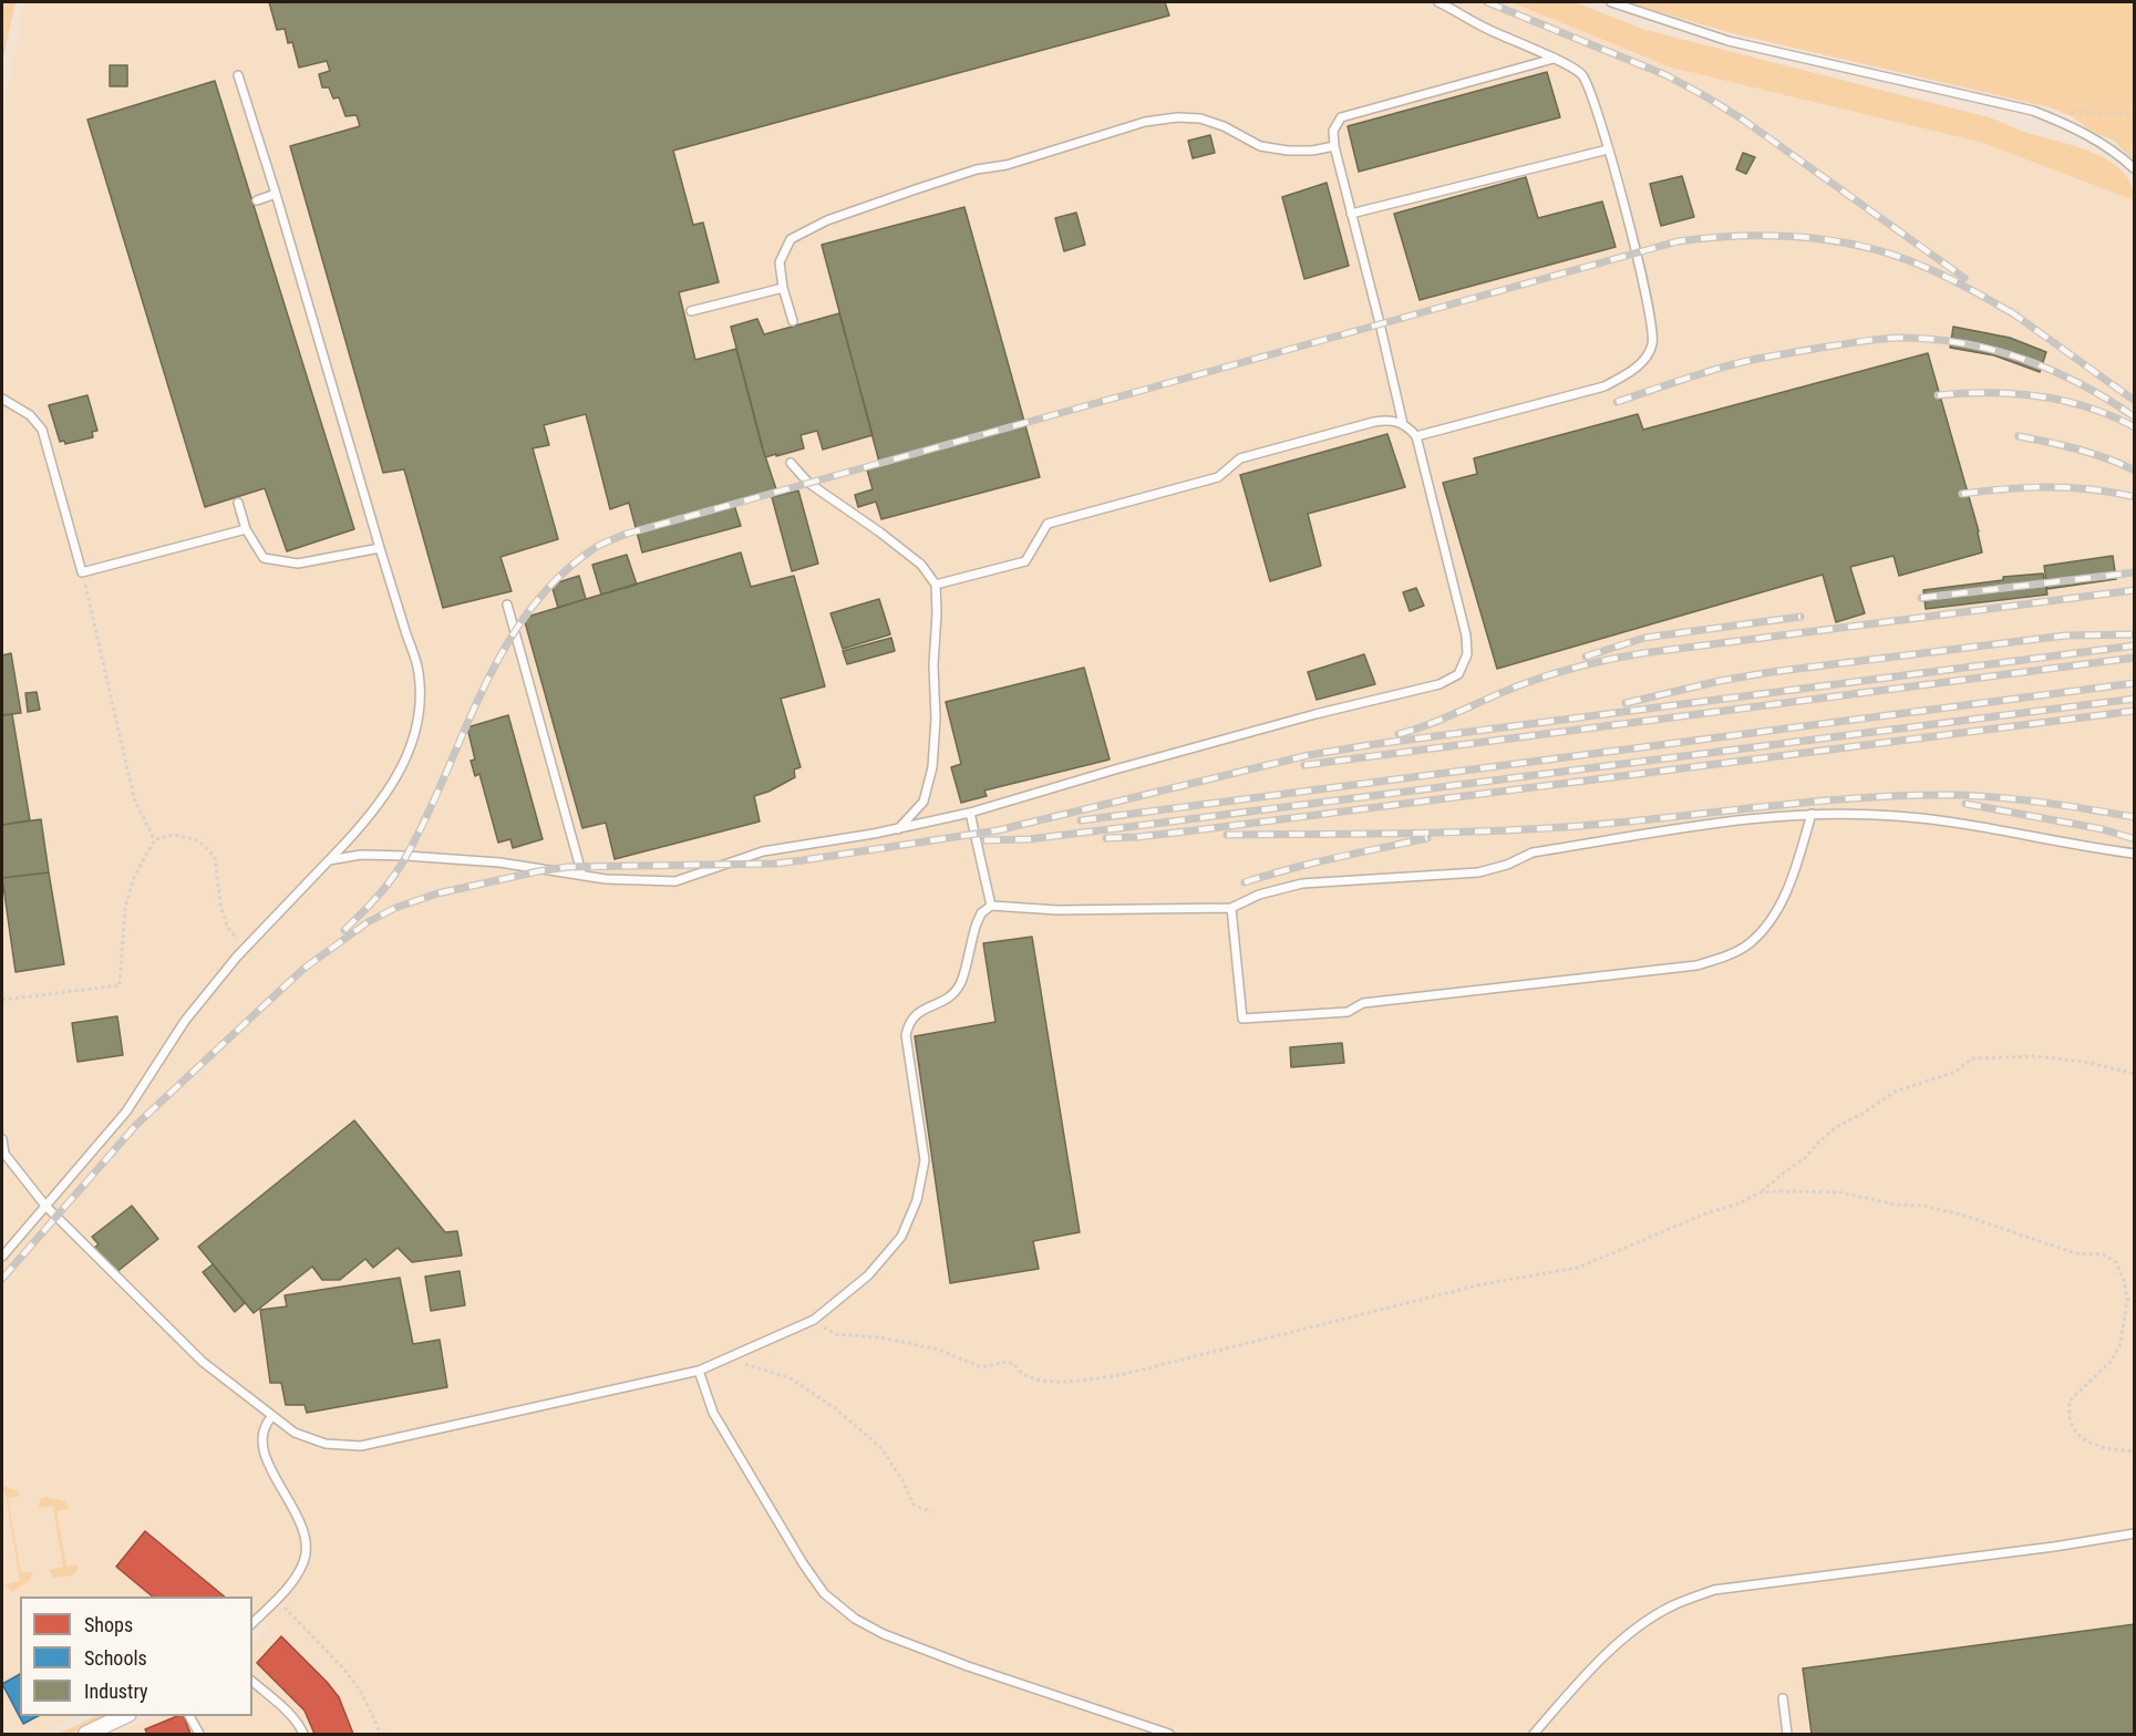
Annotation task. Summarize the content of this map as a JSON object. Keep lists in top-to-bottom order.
{
  "legend": ["Shops", "Schools", "Industry"]
}
